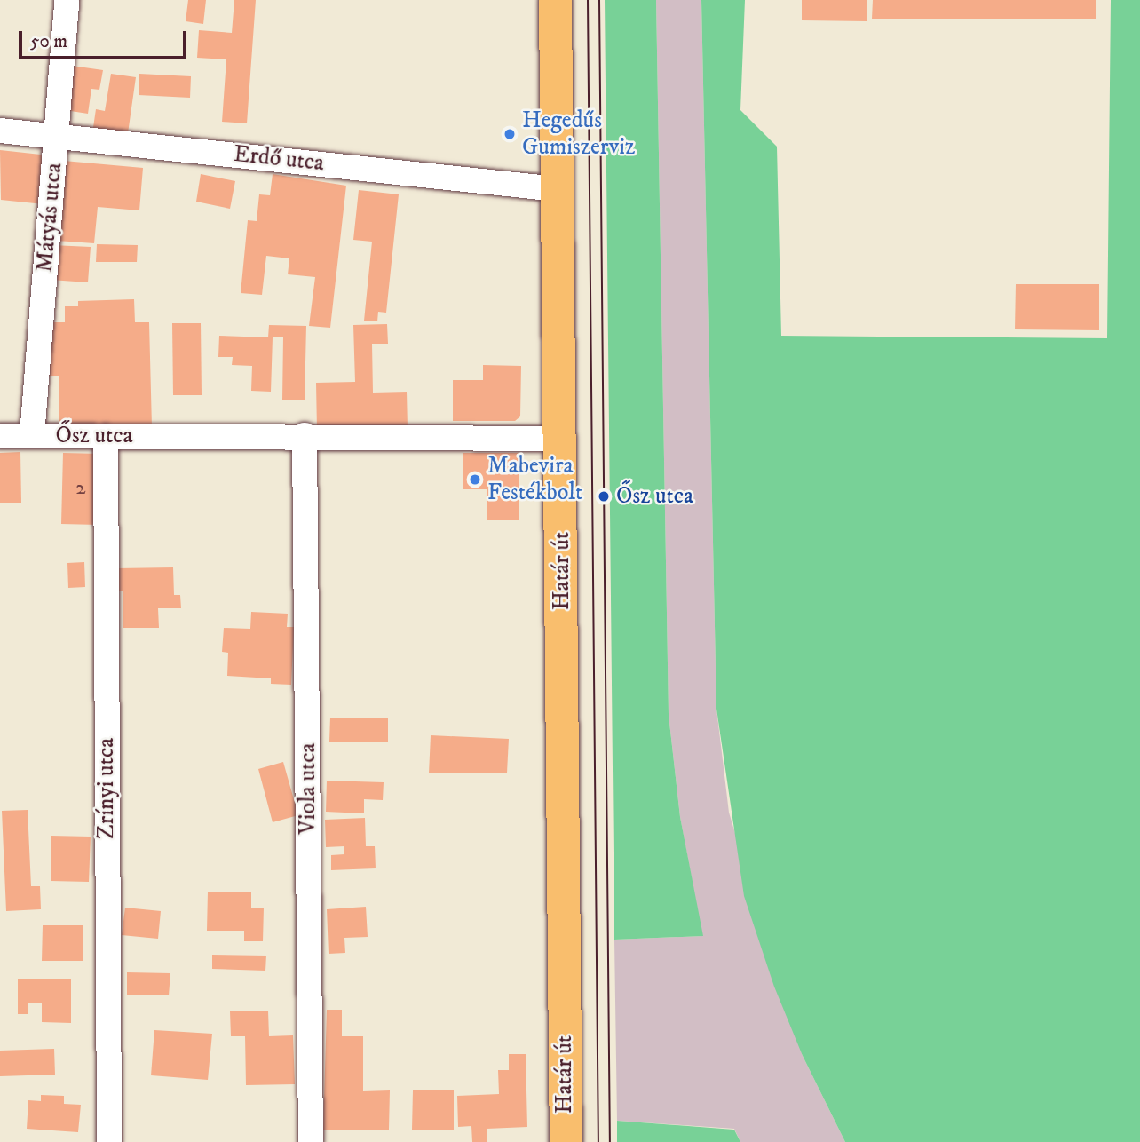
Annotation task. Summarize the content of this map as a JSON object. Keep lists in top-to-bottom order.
{
  "streets": {
    "main road": ["Határ út"],
    "street": [
      "Erdő utca",
      "Mátyás utca",
      "Ősz utca",
      "Zrínyi utca",
      "Viola utca"
    ]
  },
  "crossings": [
    ["Erdő utca", "Mátyás utca"],
    ["Erdő utca", "Határ út"],
    ["Mátyás utca", "Ősz utca"],
    ["Ősz utca", "Határ út"],
    ["Ősz utca", "Zrínyi utca"],
    ["Ősz utca", "Viola utca"]
  ],
  "places": ["Hegedűs Gumiszerviz", "Mabevira Festékbolt", "Ősz utca"],
  "house_numbers": ["2"],
  "scale_bar": "50 m"
}
